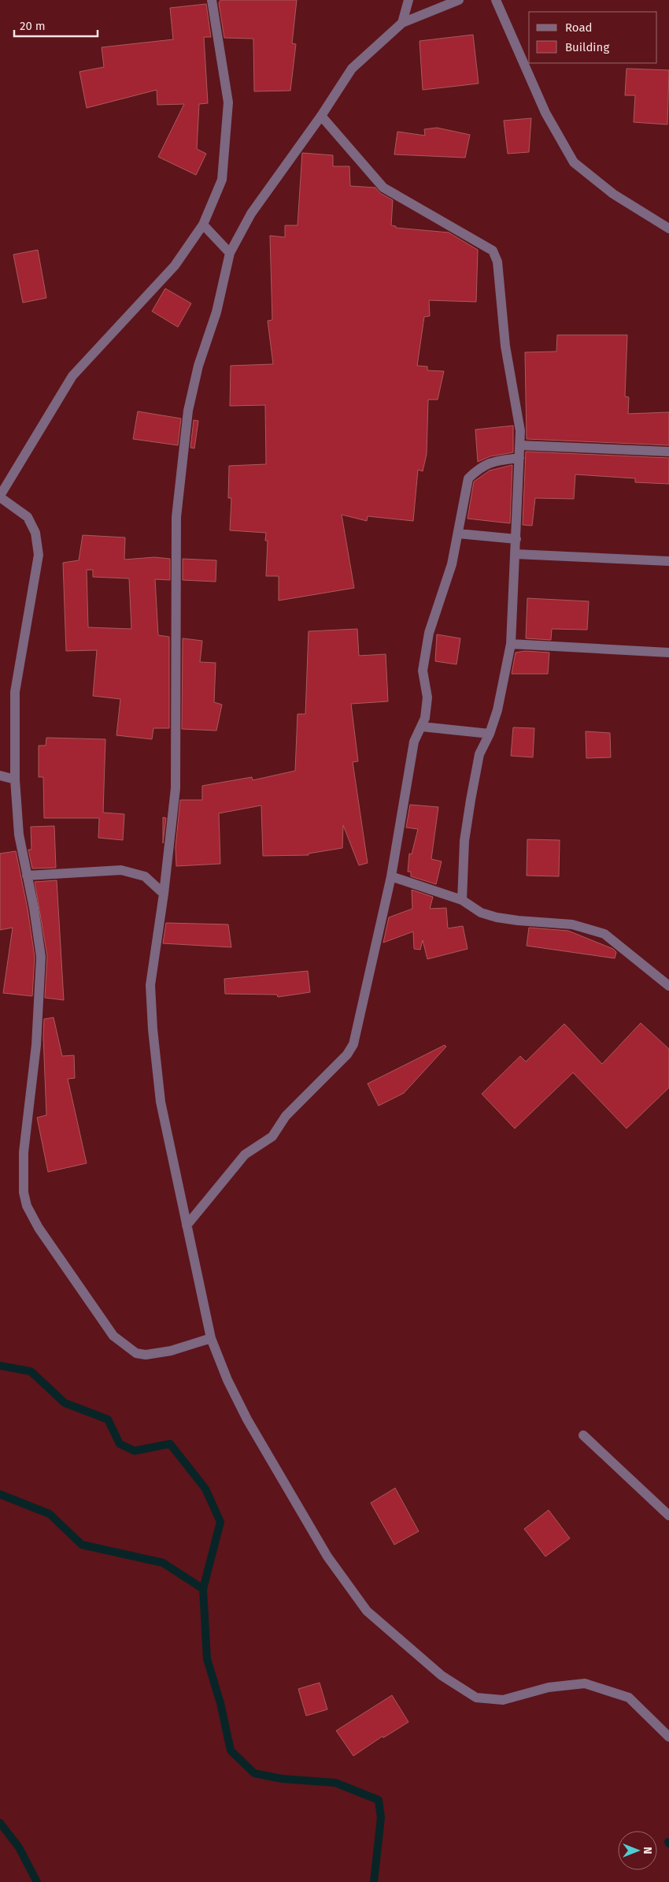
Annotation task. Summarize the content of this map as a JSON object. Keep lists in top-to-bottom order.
{
  "legend": ["Road", "Building"],
  "scale_bar": "20 m",
  "north": "right"
}
